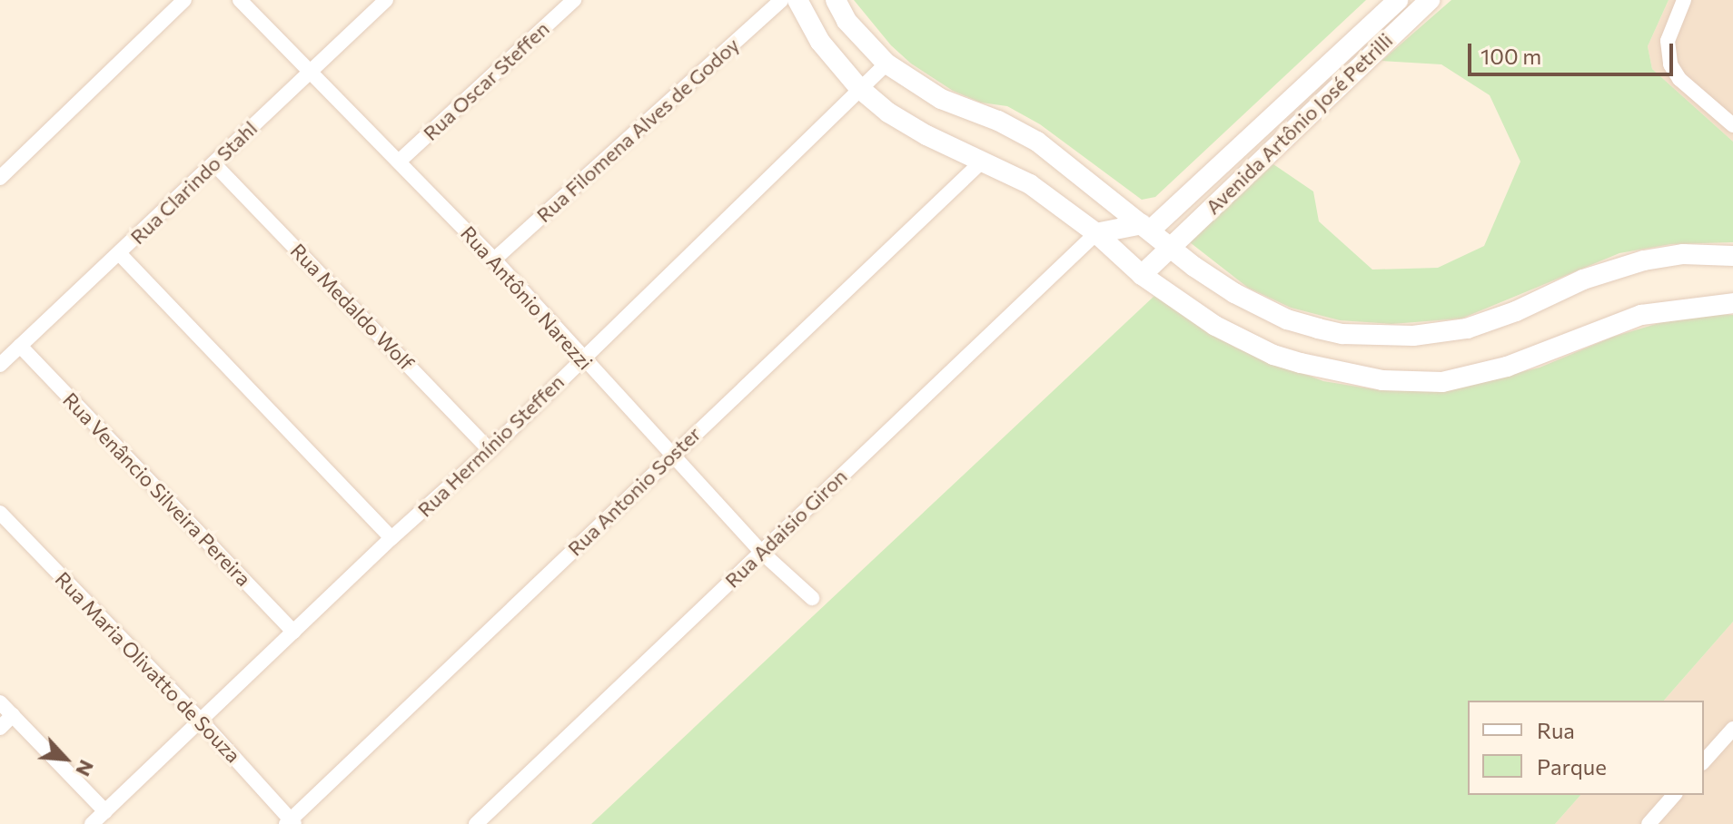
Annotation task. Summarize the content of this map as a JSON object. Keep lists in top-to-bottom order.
{
  "streets": {
    "main road": ["Avenida Artônio José Petrilli"],
    "street": [
      "Rua Oscar Steffen",
      "Rua Filomena Alves de Godoy",
      "Rua Clarindo Stahl",
      "Rua Antônio Narezzi",
      "Rua Medaldo Wolf",
      "Rua Hermínio Steffen",
      "Rua Venâncio Silveira Pereira",
      "Rua Antonio Soster",
      "Rua Adaisio Giron",
      "Rua Maria Olivatto de Souza"
    ]
  },
  "crossings": [
    ["Rua Oscar Steffen", "Rua Antônio Narezzi"],
    ["Rua Filomena Alves de Godoy", "Rua Antônio Narezzi"],
    ["Rua Clarindo Stahl", "Rua Antônio Narezzi"],
    ["Rua Clarindo Stahl", "Rua Medaldo Wolf"],
    ["Rua Clarindo Stahl", "Rua Venâncio Silveira Pereira"],
    ["Rua Antônio Narezzi", "Rua Hermínio Steffen"],
    ["Rua Antônio Narezzi", "Rua Antonio Soster"],
    ["Rua Antônio Narezzi", "Rua Adaisio Giron"],
    ["Rua Medaldo Wolf", "Rua Hermínio Steffen"],
    ["Rua Hermínio Steffen", "Rua Venâncio Silveira Pereira"],
    ["Rua Hermínio Steffen", "Rua Maria Olivatto de Souza"],
    ["Rua Antonio Soster", "Rua Maria Olivatto de Souza"]
  ],
  "legend": ["Rua", "Parque"],
  "scale_bar": "100 m",
  "north": "bottom right"
}
